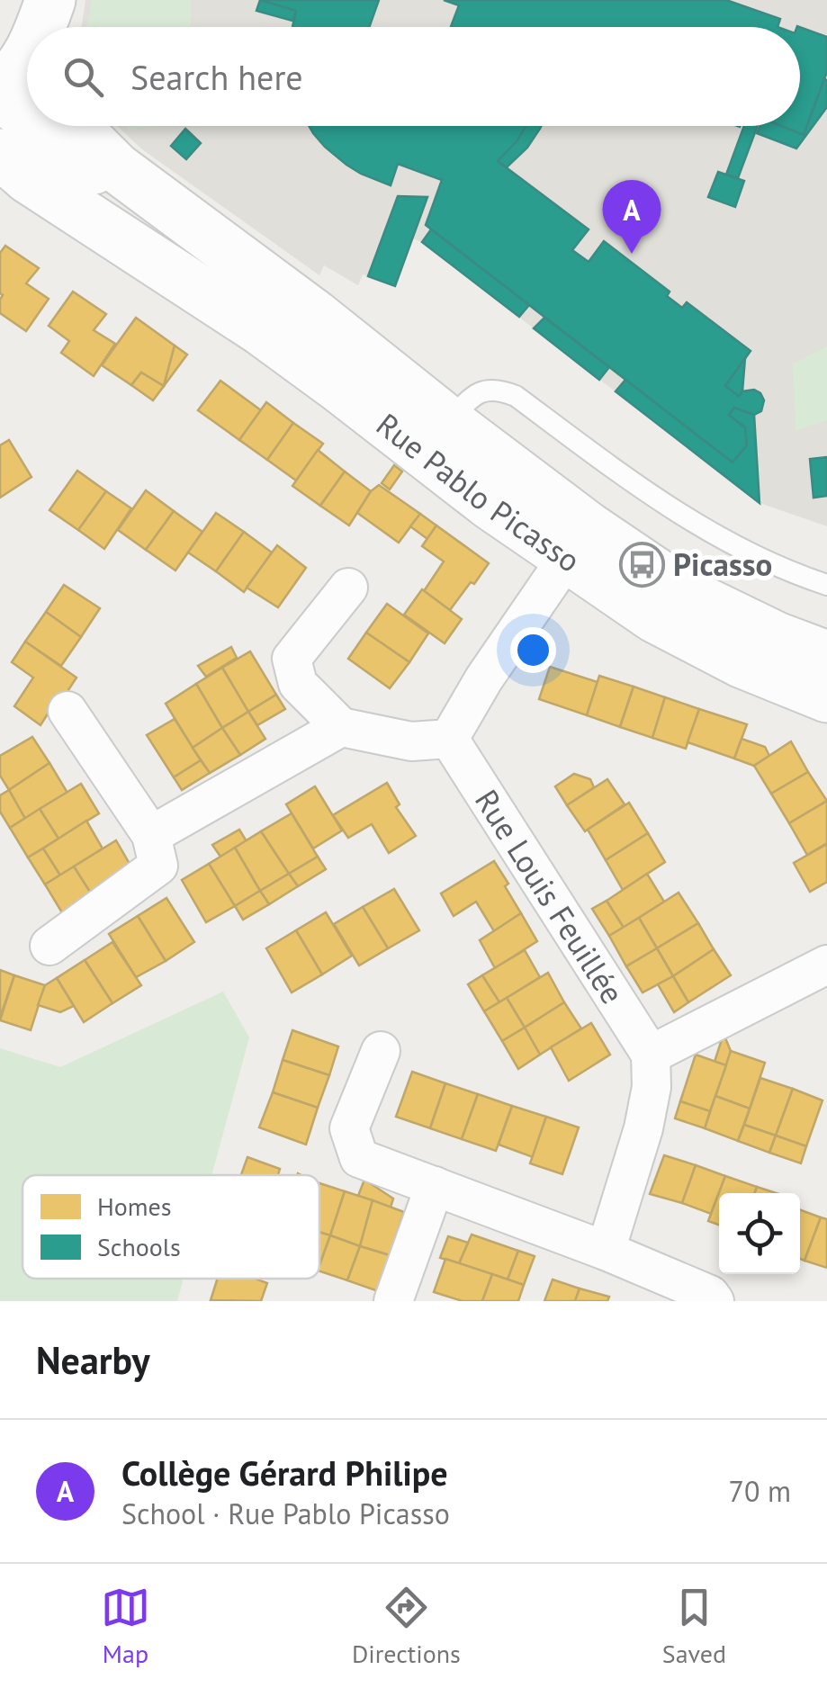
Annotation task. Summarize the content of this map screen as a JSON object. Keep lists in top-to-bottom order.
{
  "streets": {
    "street": ["Rue Pablo Picasso", "Rue Louis Feuillée"]
  },
  "places": {
    "bus stop": ["Picasso"]
  },
  "legend": ["Homes", "Schools"],
  "page": {
    "search": "Search here",
    "pins": "A",
    "heading": "Nearby",
    "list": [
      {
        "mark": "A",
        "name": "Collège Gérard Philipe",
        "note": "School · Rue Pablo Picasso",
        "value": "70 m"
      }
    ],
    "nav": ["Map", "Directions", "Saved"]
  }
}
